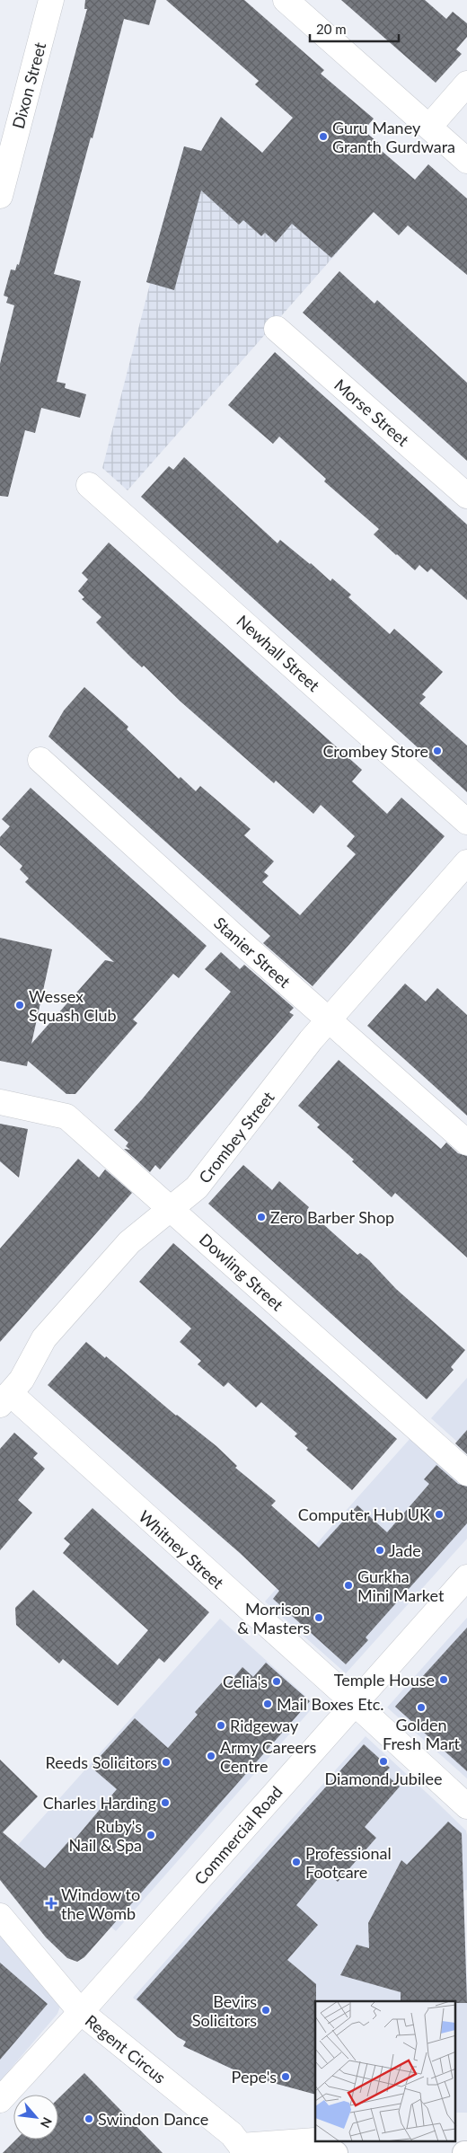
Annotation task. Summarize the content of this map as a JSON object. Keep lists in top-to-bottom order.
{
  "streets": {
    "street": [
      "Dixon Street",
      "Morse Street",
      "Newhall Street",
      "Stanier Street",
      "Crombey Street",
      "Dowling Street",
      "Whitney Street",
      "Commercial Road",
      "Regent Circus"
    ]
  },
  "crossings": [
    ["Stanier Street", "Crombey Street"],
    ["Crombey Street", "Dowling Street"],
    ["Crombey Street", "Whitney Street"],
    ["Whitney Street", "Commercial Road"],
    ["Commercial Road", "Regent Circus"]
  ],
  "places": {
    "other": [
      "Guru Maney Granth Gurdwara",
      "Crombey Store",
      "Wessex Squash Club",
      "Zero Barber Shop",
      "Computer Hub UK",
      "Jade",
      "Gurkha Mini Market",
      "Morrison & Masters",
      "Temple House",
      "Celia's",
      "Mail Boxes Etc.",
      "Golden Fresh Mart",
      "Ridgeway",
      "Army Careers Centre",
      "Diamond Jubilee",
      "Reeds Solicitors",
      "Charles Harding",
      "Ruby's Nail & Spa",
      "Professional Footcare",
      "Bevirs Solicitors",
      "Pepe's",
      "Swindon Dance"
    ],
    "health": ["Window to the Womb"]
  },
  "scale_bar": "20 m",
  "north": "bottom right"
}
